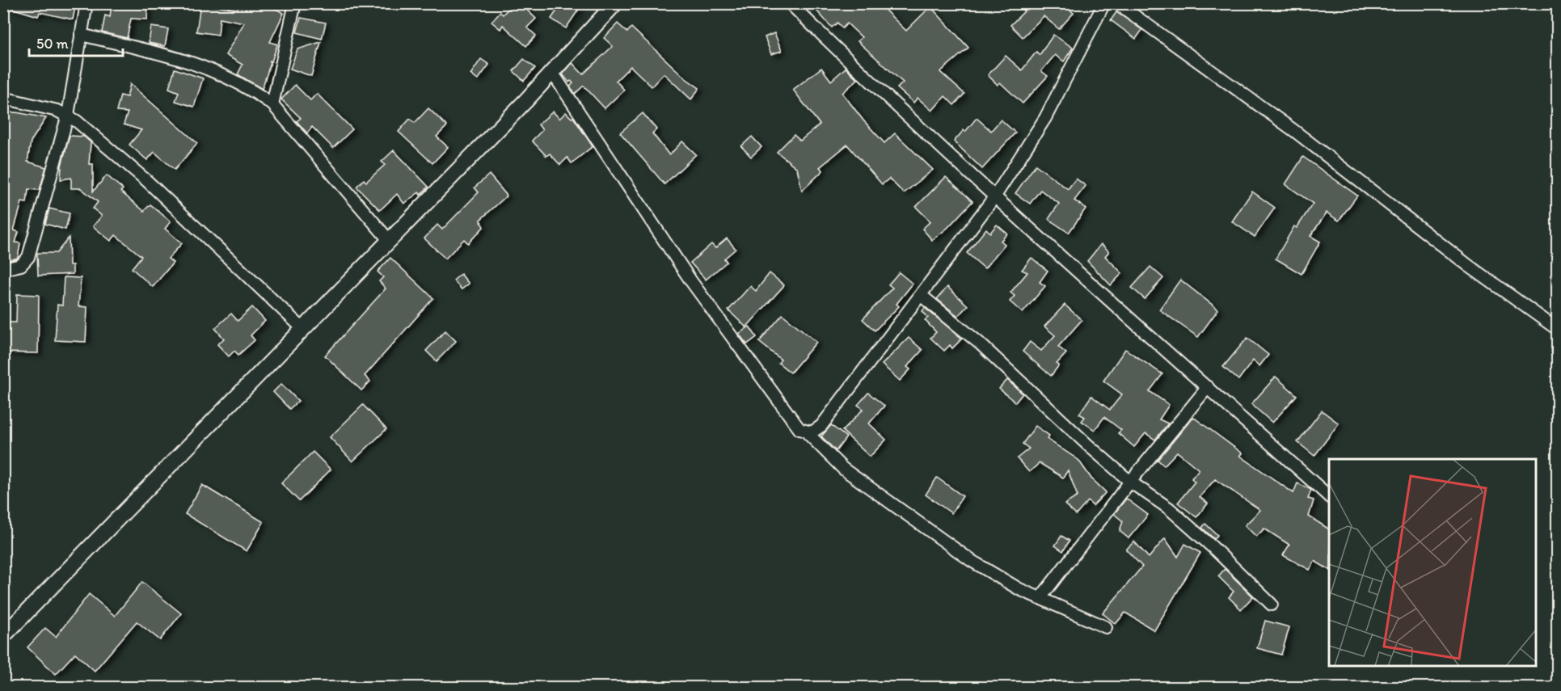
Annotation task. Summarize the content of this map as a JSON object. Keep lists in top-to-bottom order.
{
  "scale_bar": "50 m"
}
